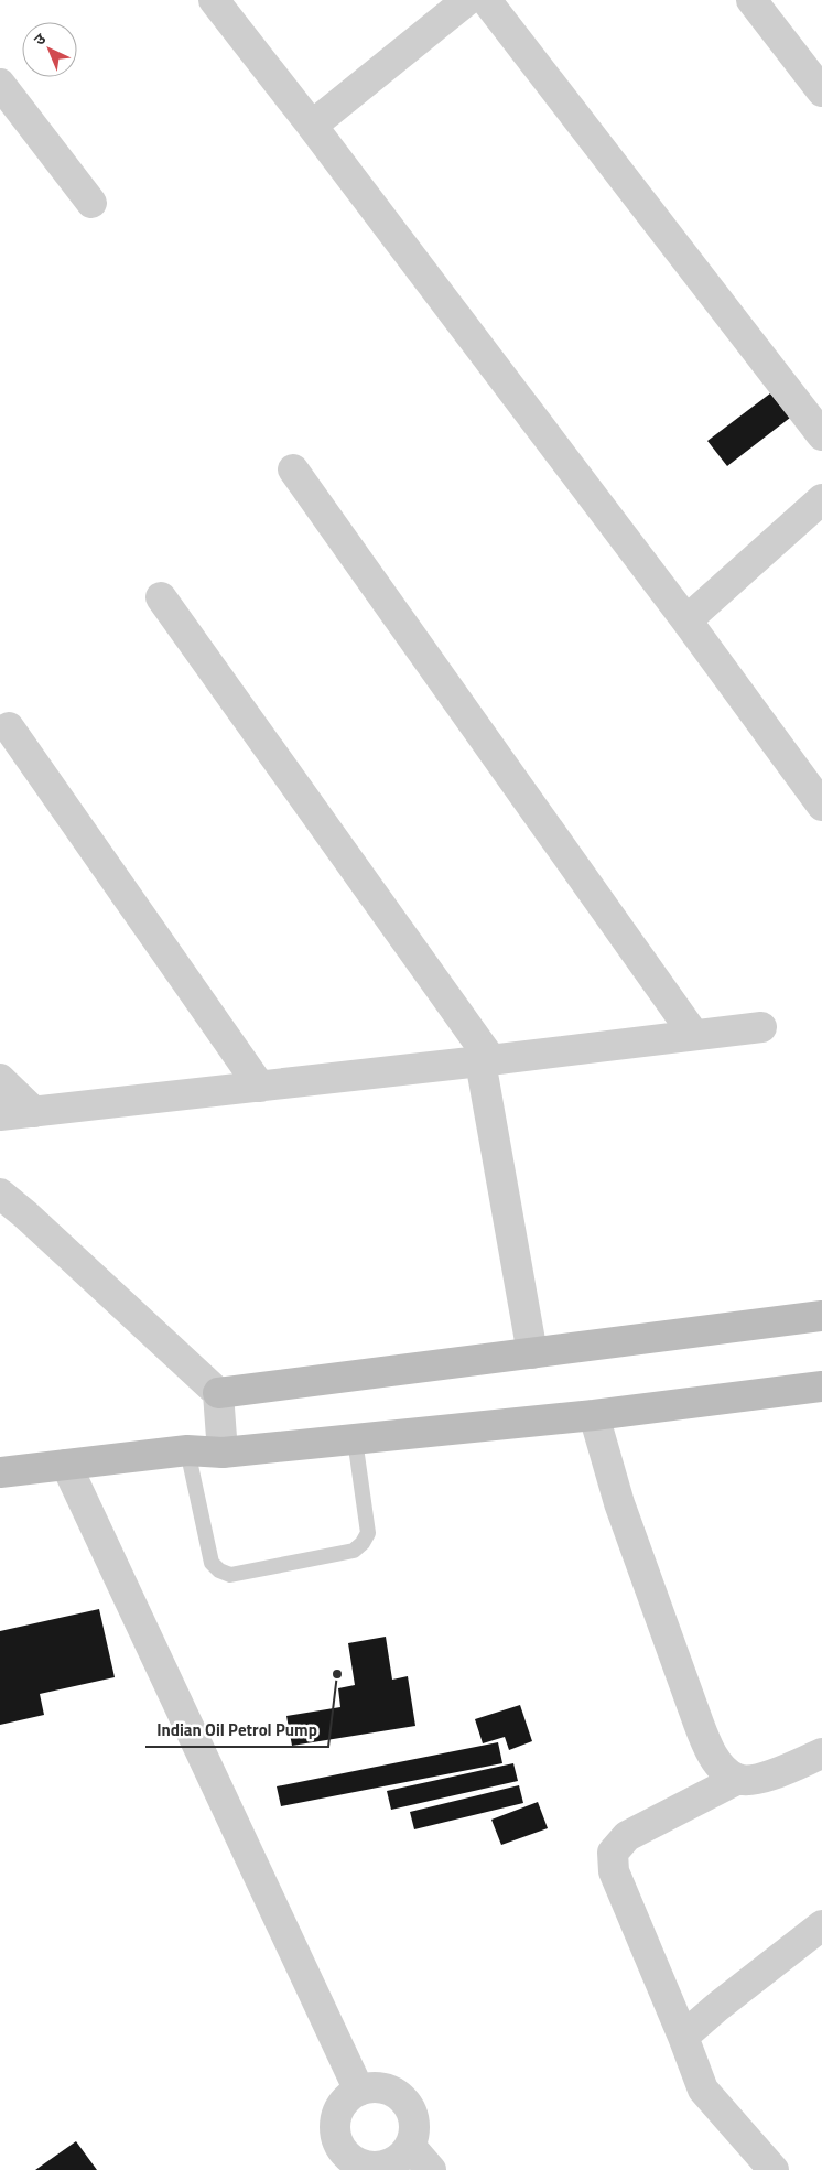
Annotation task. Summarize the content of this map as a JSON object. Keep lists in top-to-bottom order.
{
  "places": ["Indian Oil Petrol Pump"],
  "north": "top left"
}
